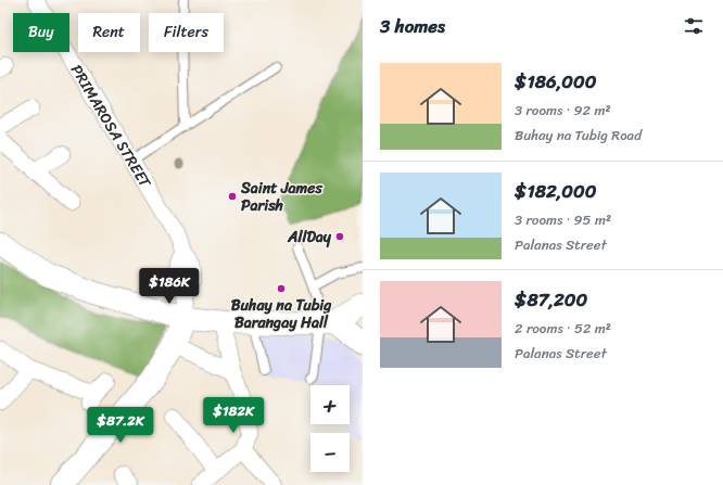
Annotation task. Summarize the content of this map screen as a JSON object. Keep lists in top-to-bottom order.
{
  "streets": {
    "street": ["PRIMAROSA STREET"]
  },
  "places": ["Saint James Parish", "AllDay", "Buhay na Tubig Barangay Hall"],
  "page": {
    "heading": "3 homes",
    "chip": ["Buy", "Rent", "Filters"],
    "list": [
      {
        "name": "$186,000",
        "note": "3 rooms · 92 m² · Buhay na Tubig Road"
      },
      {
        "name": "$182,000",
        "note": "3 rooms · 95 m² · Palanas Street"
      },
      {
        "name": "$87,200",
        "note": "2 rooms · 52 m² · Palanas Street"
      }
    ],
    "price": ["$186K", "$182K", "$87.2K"],
    "map_buttons": ["+", "−"]
  }
}
